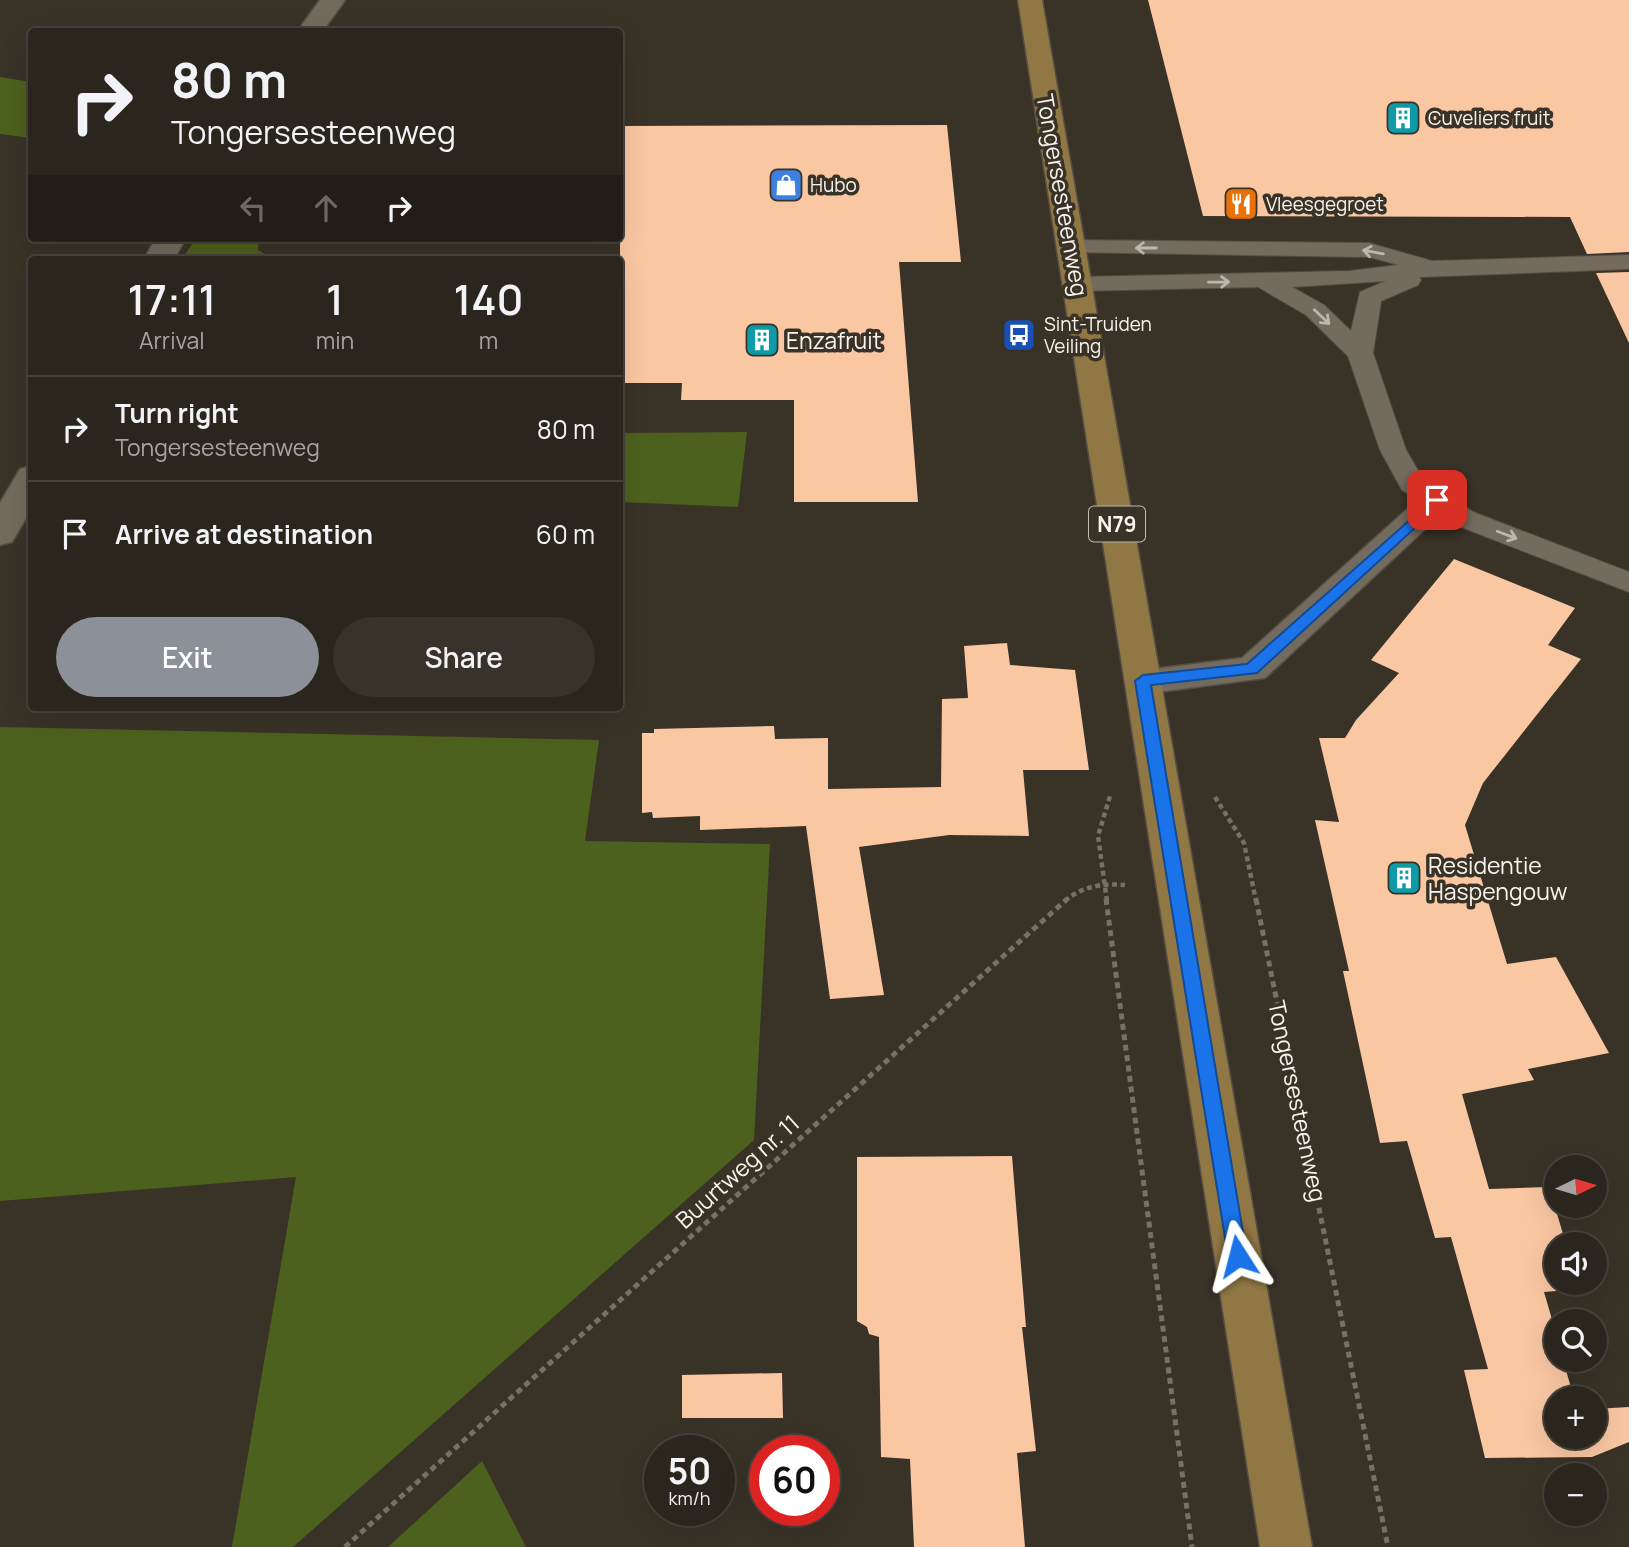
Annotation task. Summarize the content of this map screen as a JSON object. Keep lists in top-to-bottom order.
{
  "streets": {
    "main road": ["Tongersesteenweg", "N79"],
    "path": ["Buurtweg nr. 11"]
  },
  "crossings": [
    ["Tongersesteenweg", "Buurtweg nr. 11"]
  ],
  "places": {
    "building": ["Cuveliers fruit", "Enzafruit", "Residentie Haspengouw"],
    "shop": ["Hubo"],
    "restaurant": ["Vleesgegroet"],
    "bus stop": ["Sint-Truiden Veiling"]
  },
  "north": "right",
  "page": {
    "turn": ["80 m", "Tongersesteenweg"],
    "eta": [
      "17:11",
      "Arrival",
      "1",
      "min",
      "140",
      "m"
    ],
    "list": [
      {
        "name": "Turn right",
        "note": "Tongersesteenweg",
        "value": "80 m"
      },
      {
        "name": "Arrive at destination",
        "value": "60 m"
      }
    ],
    "buttons": ["Exit", "Share"],
    "map_buttons": ["+", "−"],
    "speed": "50 km/h",
    "limit": "60"
  }
}
